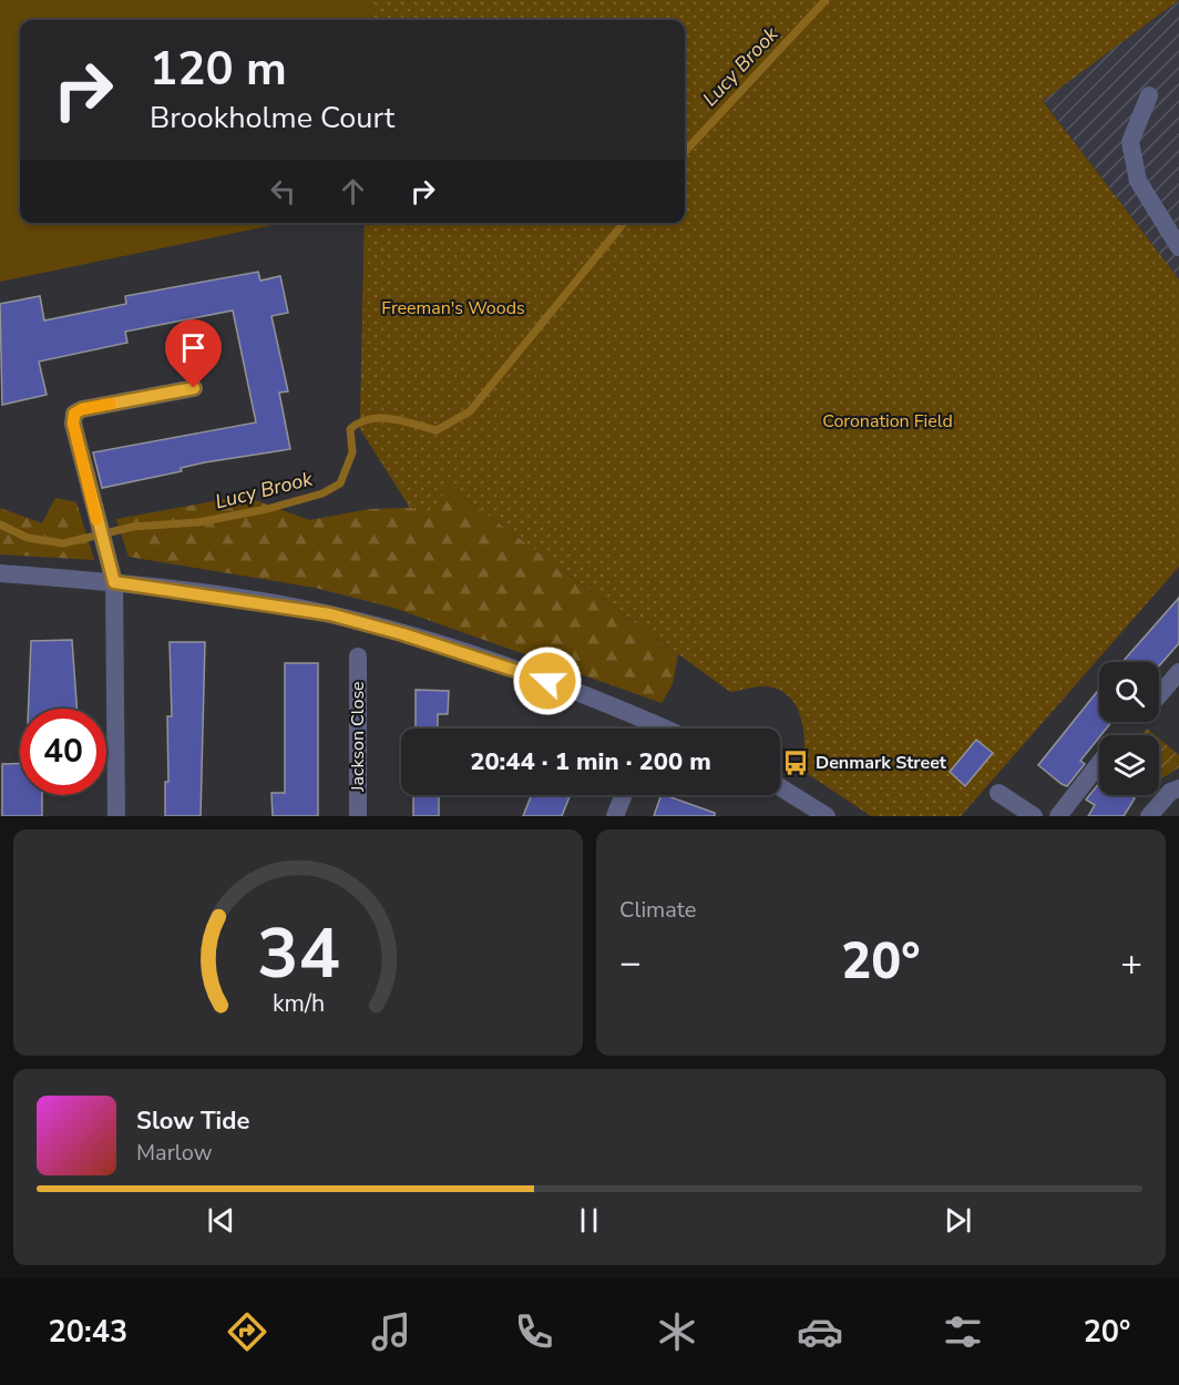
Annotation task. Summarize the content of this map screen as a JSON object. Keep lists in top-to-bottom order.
{
  "streets": {
    "street": ["Jackson Close"]
  },
  "water": ["Lucy Brook"],
  "parks": ["Freeman's Woods", "Coronation Field"],
  "places": {
    "bus stop": ["Denmark Street"]
  },
  "page": {
    "turn": ["120 m", "Brookholme Court"],
    "limit": "40",
    "trip": "20:44 · 1 min · 200 m",
    "tile": "Climate",
    "heat": ["−", "20°", "+"],
    "song": ["Slow Tide", "Marlow"],
    "tabs": ["20:43", "20°"],
    "gauge": ["34", "km/h"]
  }
}
